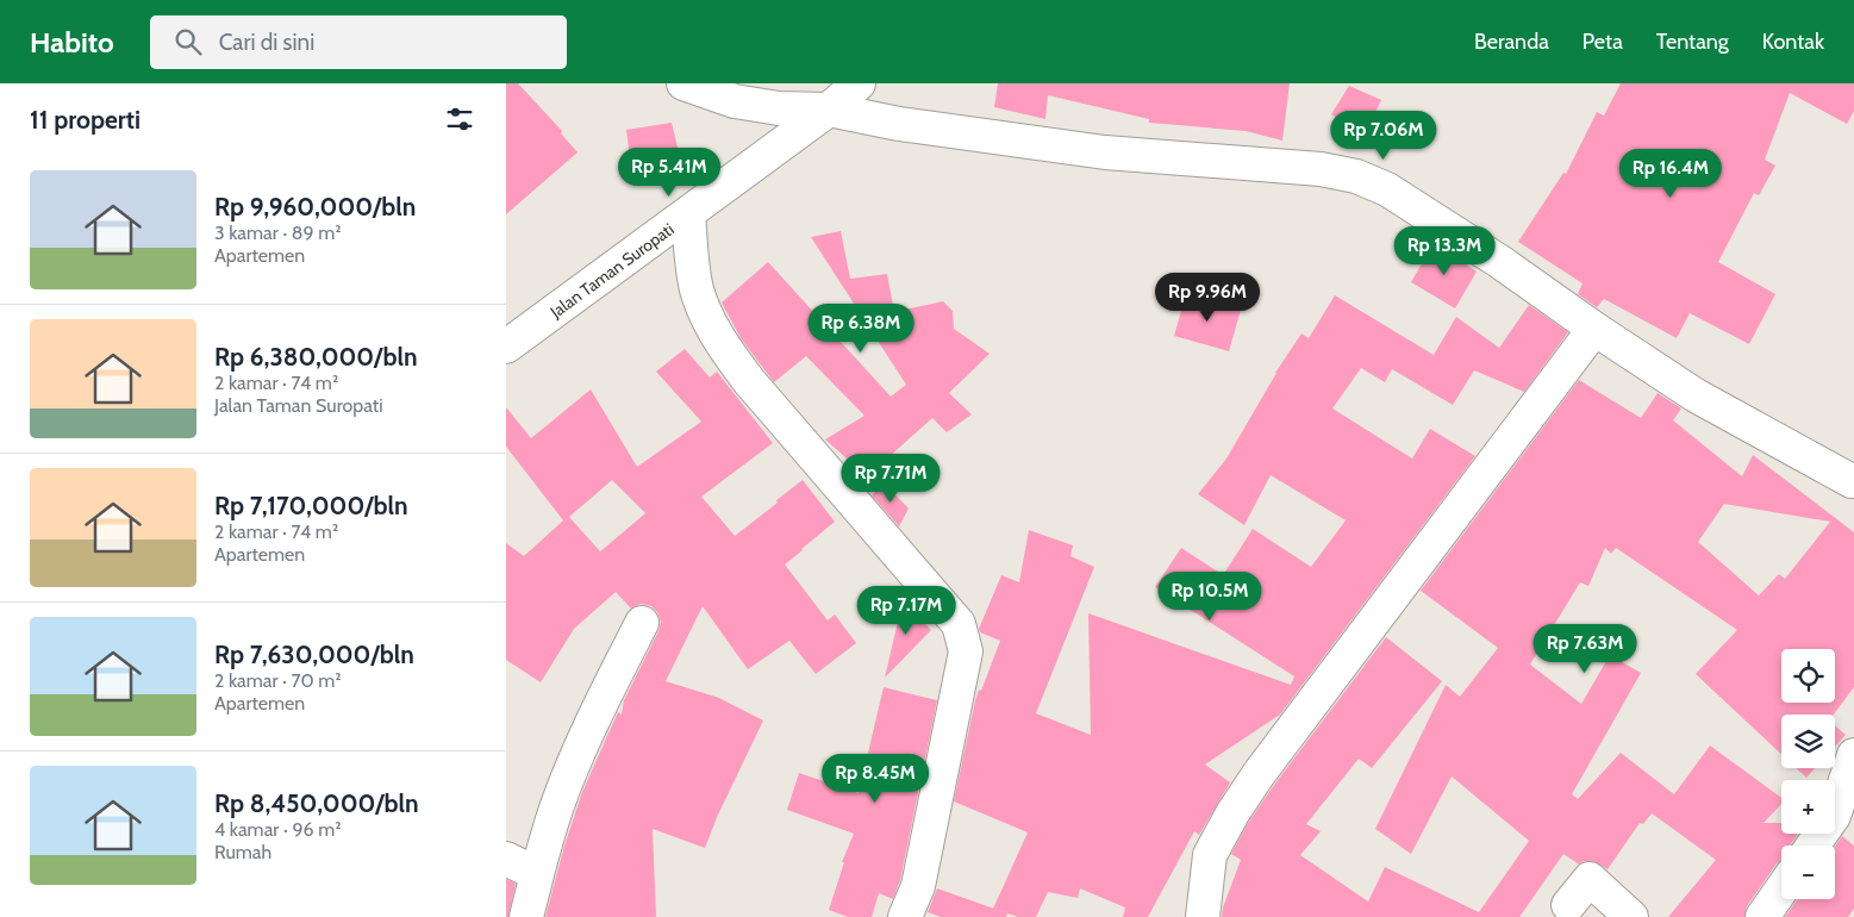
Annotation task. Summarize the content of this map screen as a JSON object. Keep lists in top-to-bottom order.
{
  "streets": {
    "street": ["Jalan Taman Suropati"]
  },
  "page": {
    "header": "Habito",
    "search": "Cari di sini",
    "nav": [
      "Beranda",
      "Peta",
      "Tentang",
      "Kontak"
    ],
    "heading": "11 properti",
    "price": [
      "Rp 7.06M",
      "Rp 5.41M",
      "Rp 16.4M",
      "Rp 13.3M",
      "Rp 9.96M",
      "Rp 6.38M",
      "Rp 7.71M",
      "Rp 10.5M",
      "Rp 7.17M",
      "Rp 7.63M",
      "Rp 8.45M"
    ],
    "list": [
      {
        "name": "Rp 9,960,000/bln",
        "note": "3 kamar · 89 m² · Apartemen"
      },
      {
        "name": "Rp 6,380,000/bln",
        "note": "2 kamar · 74 m² · Jalan Taman Suropati"
      },
      {
        "name": "Rp 7,170,000/bln",
        "note": "2 kamar · 74 m² · Apartemen"
      },
      {
        "name": "Rp 7,630,000/bln",
        "note": "2 kamar · 70 m² · Apartemen"
      },
      {
        "name": "Rp 8,450,000/bln",
        "note": "4 kamar · 96 m² · Rumah"
      }
    ],
    "map_buttons": ["+", "−"]
  }
}
